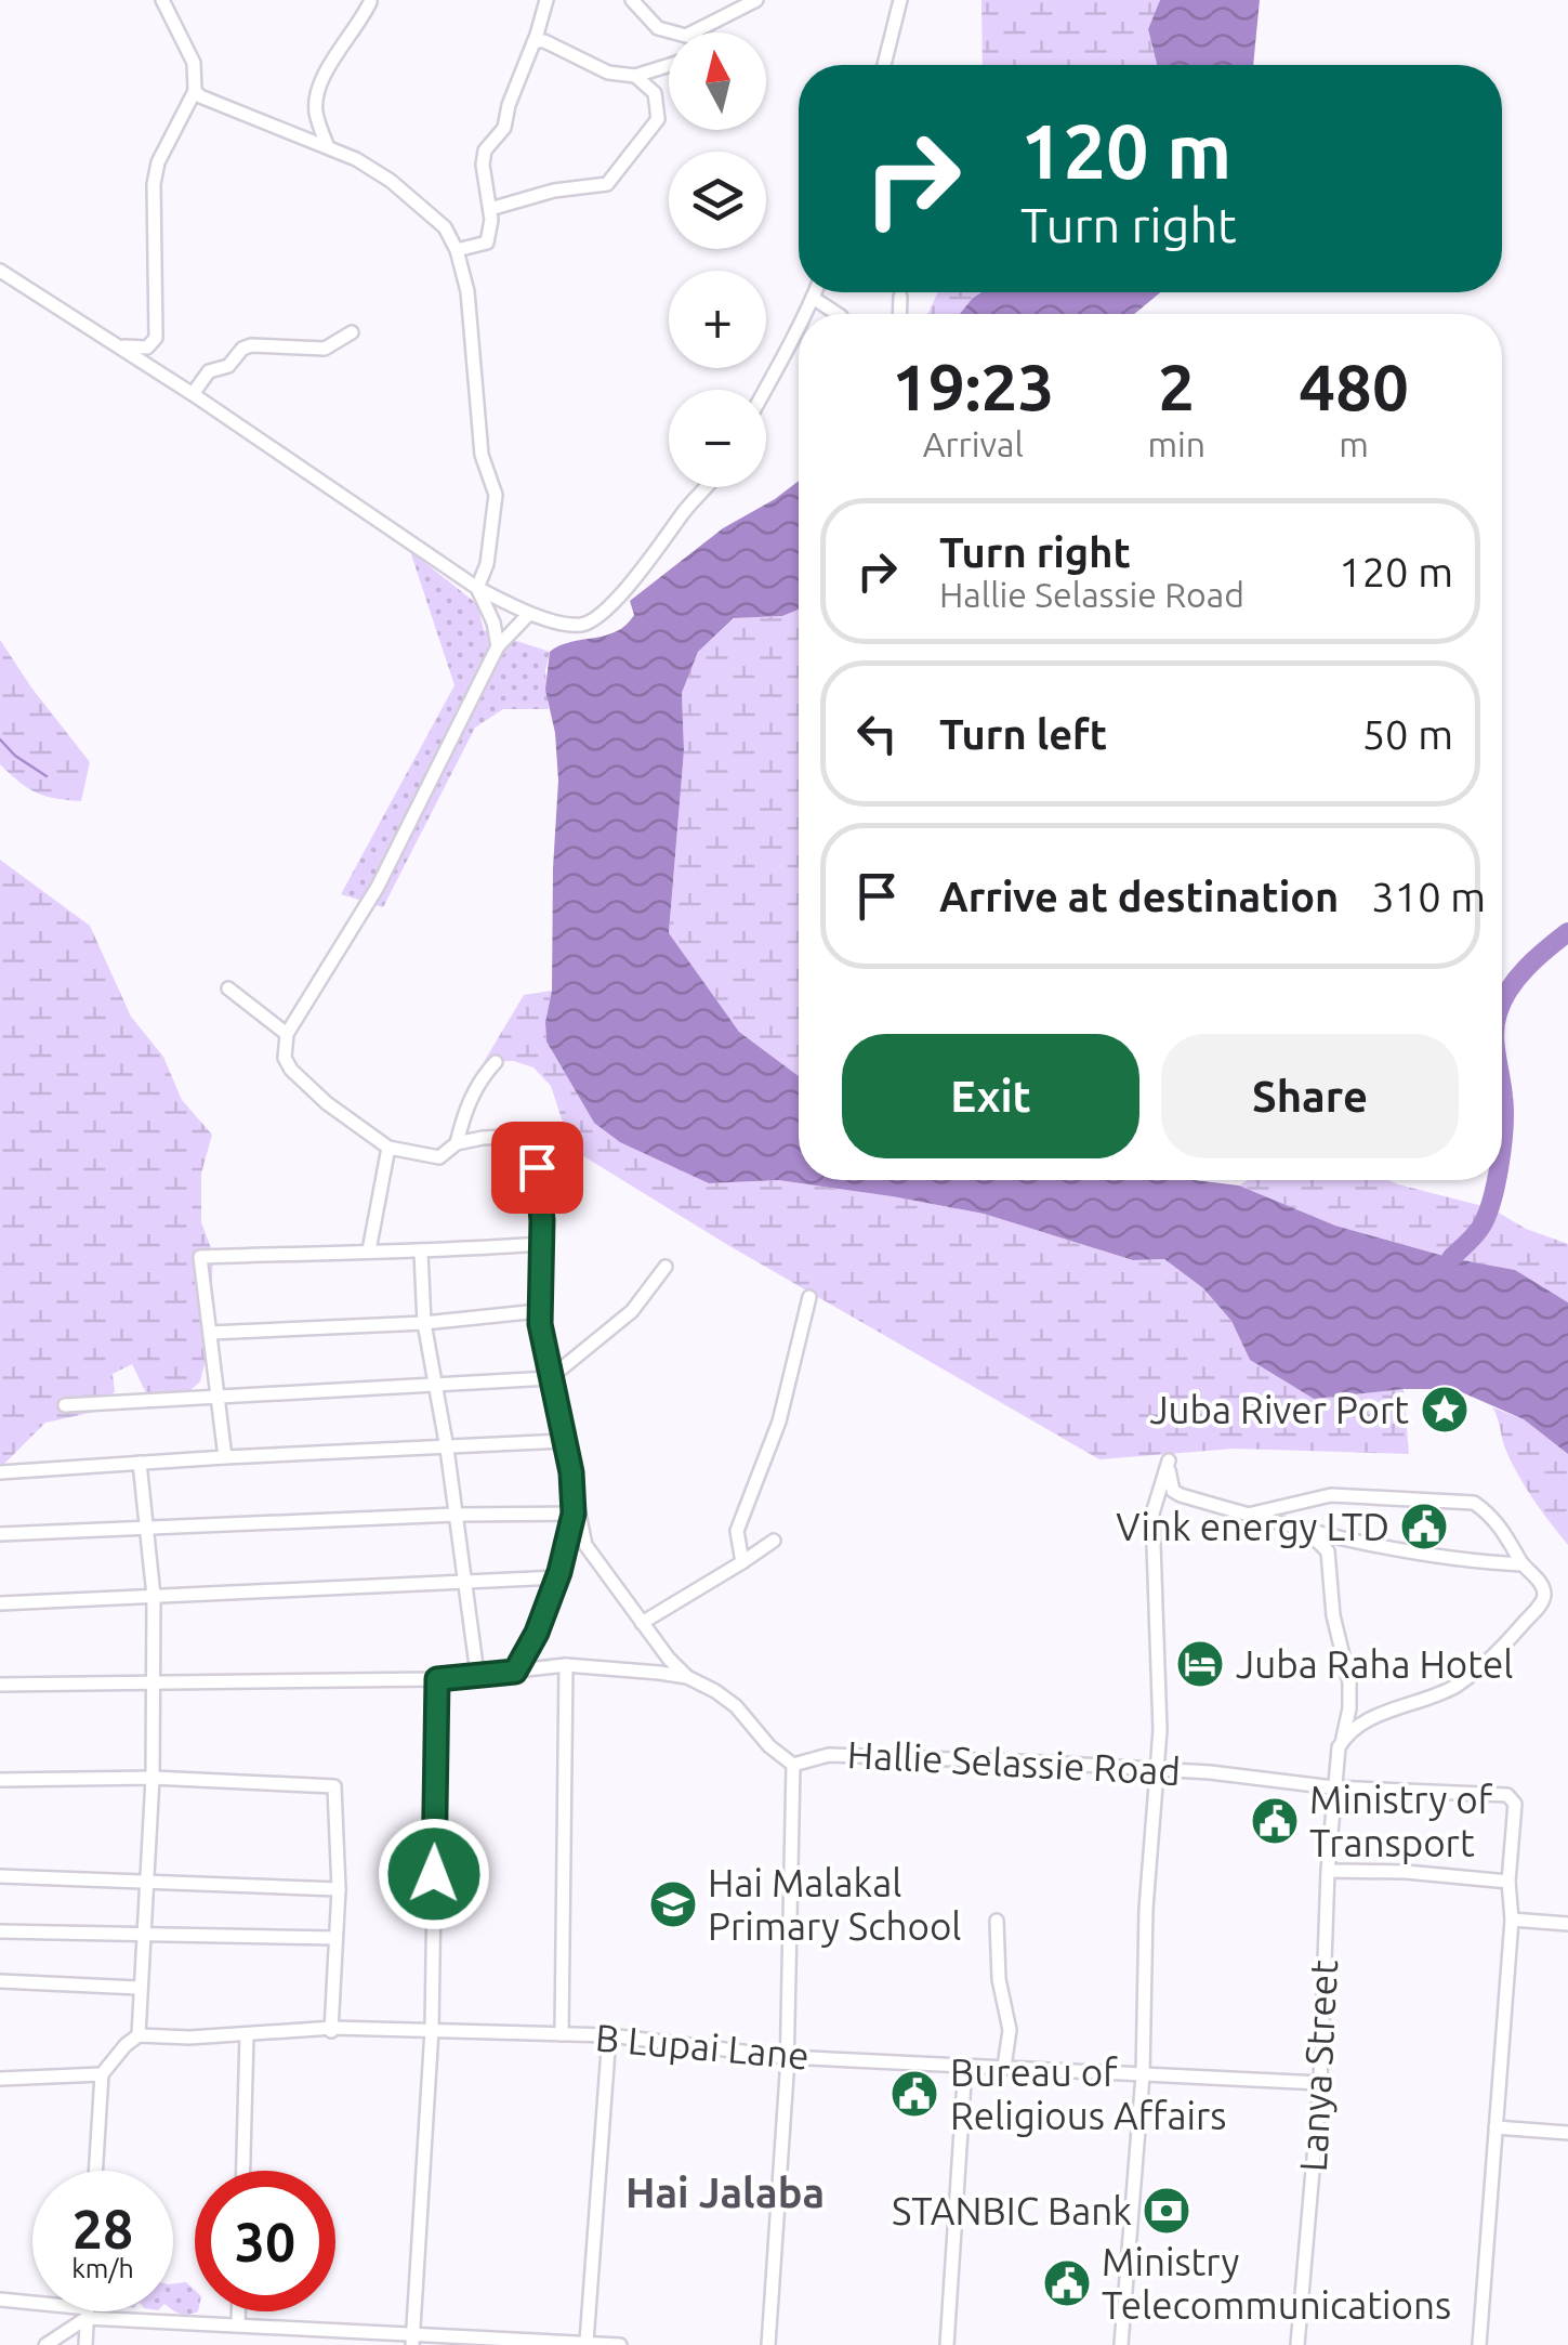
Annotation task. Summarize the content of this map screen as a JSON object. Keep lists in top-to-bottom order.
{
  "streets": {
    "street": ["Hallie Selassie Road", "B Lupai Lane", "Lanya Street"]
  },
  "crossings": [
    ["Hallie Selassie Road", "Lanya Street"],
    ["B Lupai Lane", "Lanya Street"]
  ],
  "districts": ["Hai Jalaba"],
  "places": {
    "place": ["Juba River Port"],
    "public building": [
      "Vink energy LTD",
      "Ministry of Transport",
      "Bureau of Religious Affairs",
      "Ministry Telecommunications"
    ],
    "hotel": ["Juba Raha Hotel"],
    "school or university": ["Hai Malakal Primary School"],
    "bank": ["STANBIC Bank"]
  },
  "north": "top",
  "page": {
    "map_buttons": ["+", "−"],
    "turn": ["120 m", "Turn right"],
    "eta": [
      "19:23",
      "Arrival",
      "2",
      "min",
      "480",
      "m"
    ],
    "list": [
      {
        "name": "Turn right",
        "note": "Hallie Selassie Road",
        "value": "120 m"
      },
      {
        "name": "Turn left",
        "value": "50 m"
      },
      {
        "name": "Arrive at destination",
        "value": "310 m"
      }
    ],
    "buttons": ["Exit", "Share"],
    "speed": "28 km/h",
    "limit": "30"
  }
}
